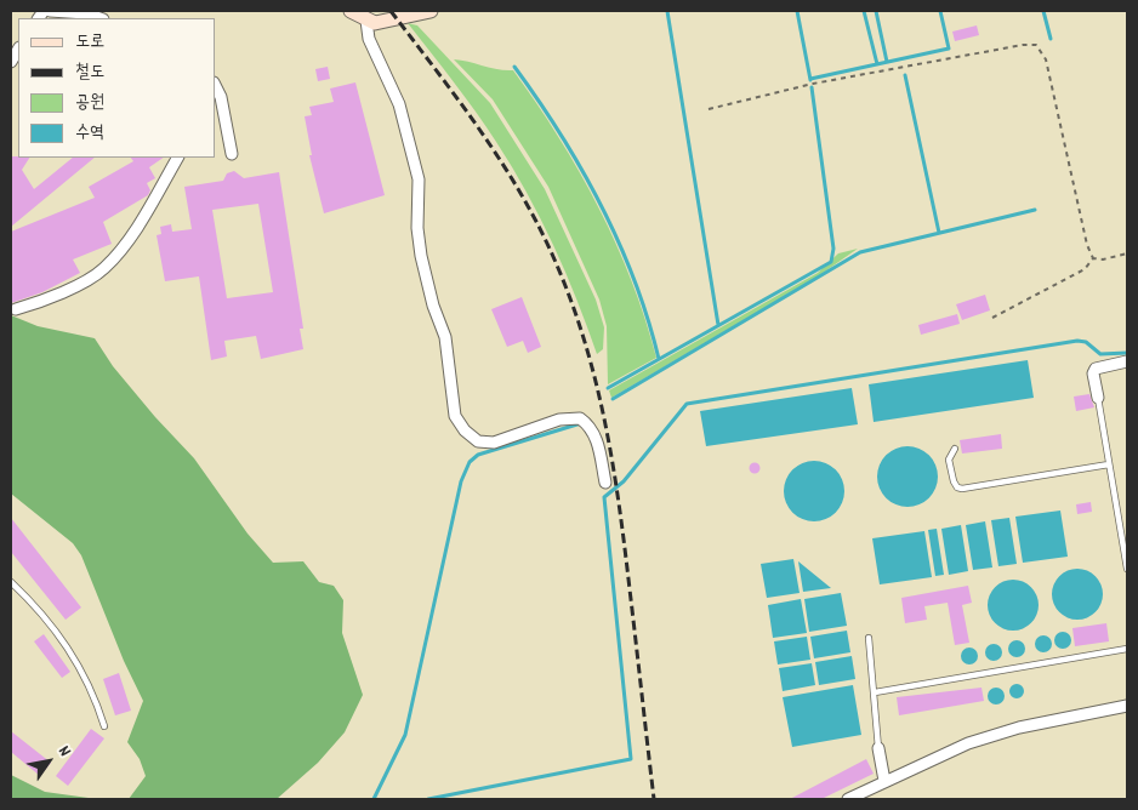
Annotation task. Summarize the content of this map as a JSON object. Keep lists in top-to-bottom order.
{
  "legend": [
    "도로",
    "철도",
    "공원",
    "수역"
  ],
  "north": "top right"
}
